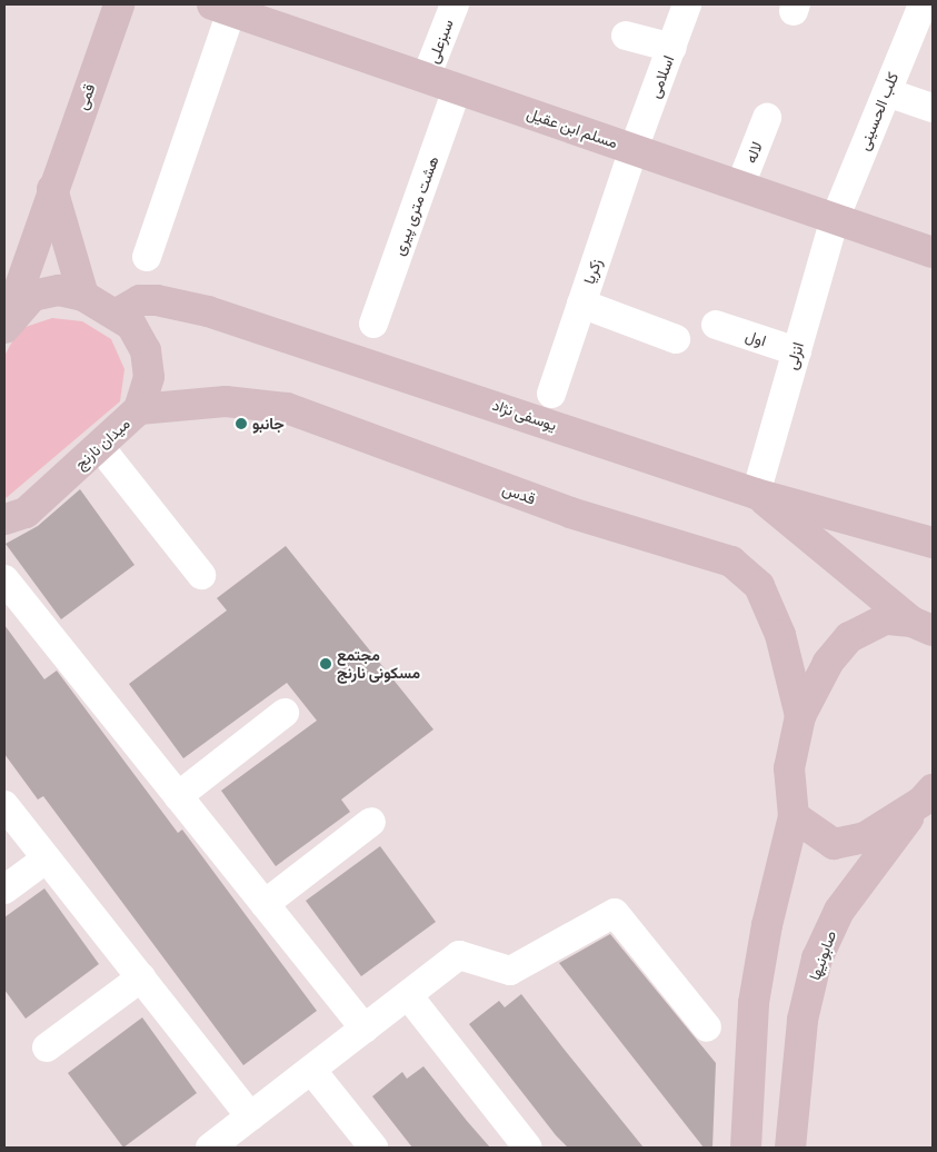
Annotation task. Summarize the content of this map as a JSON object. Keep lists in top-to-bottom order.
{
  "streets": {
    "street": [
      "سبزعلی",
      "اسلامی",
      "قمی",
      "کلب الحسینی",
      "مسلم ابن عقیل",
      "لاله",
      "هشت متری پیری",
      "زکریا",
      "اول",
      "انزلی",
      "یوسفی نژاد",
      "میدان نارنج",
      "قدس",
      "صابونیها"
    ]
  },
  "crossings": [
    ["سبزعلی", "مسلم ابن عقیل"],
    ["اسلامی", "مسلم ابن عقیل"],
    ["اسلامی", "زکریا"],
    ["قمی", "میدان نارنج"],
    ["کلب الحسینی", "مسلم ابن عقیل"],
    ["کلب الحسینی", "انزلی"],
    ["مسلم ابن عقیل", "لاله"],
    ["مسلم ابن عقیل", "هشت متری پیری"],
    ["مسلم ابن عقیل", "زکریا"],
    ["مسلم ابن عقیل", "انزلی"],
    ["اول", "انزلی"],
    ["انزلی", "یوسفی نژاد"],
    ["یوسفی نژاد", "میدان نارنج"],
    ["میدان نارنج", "قدس"]
  ],
  "places": ["جانبو", "مجتمع مسکونی نارنج"]
}
